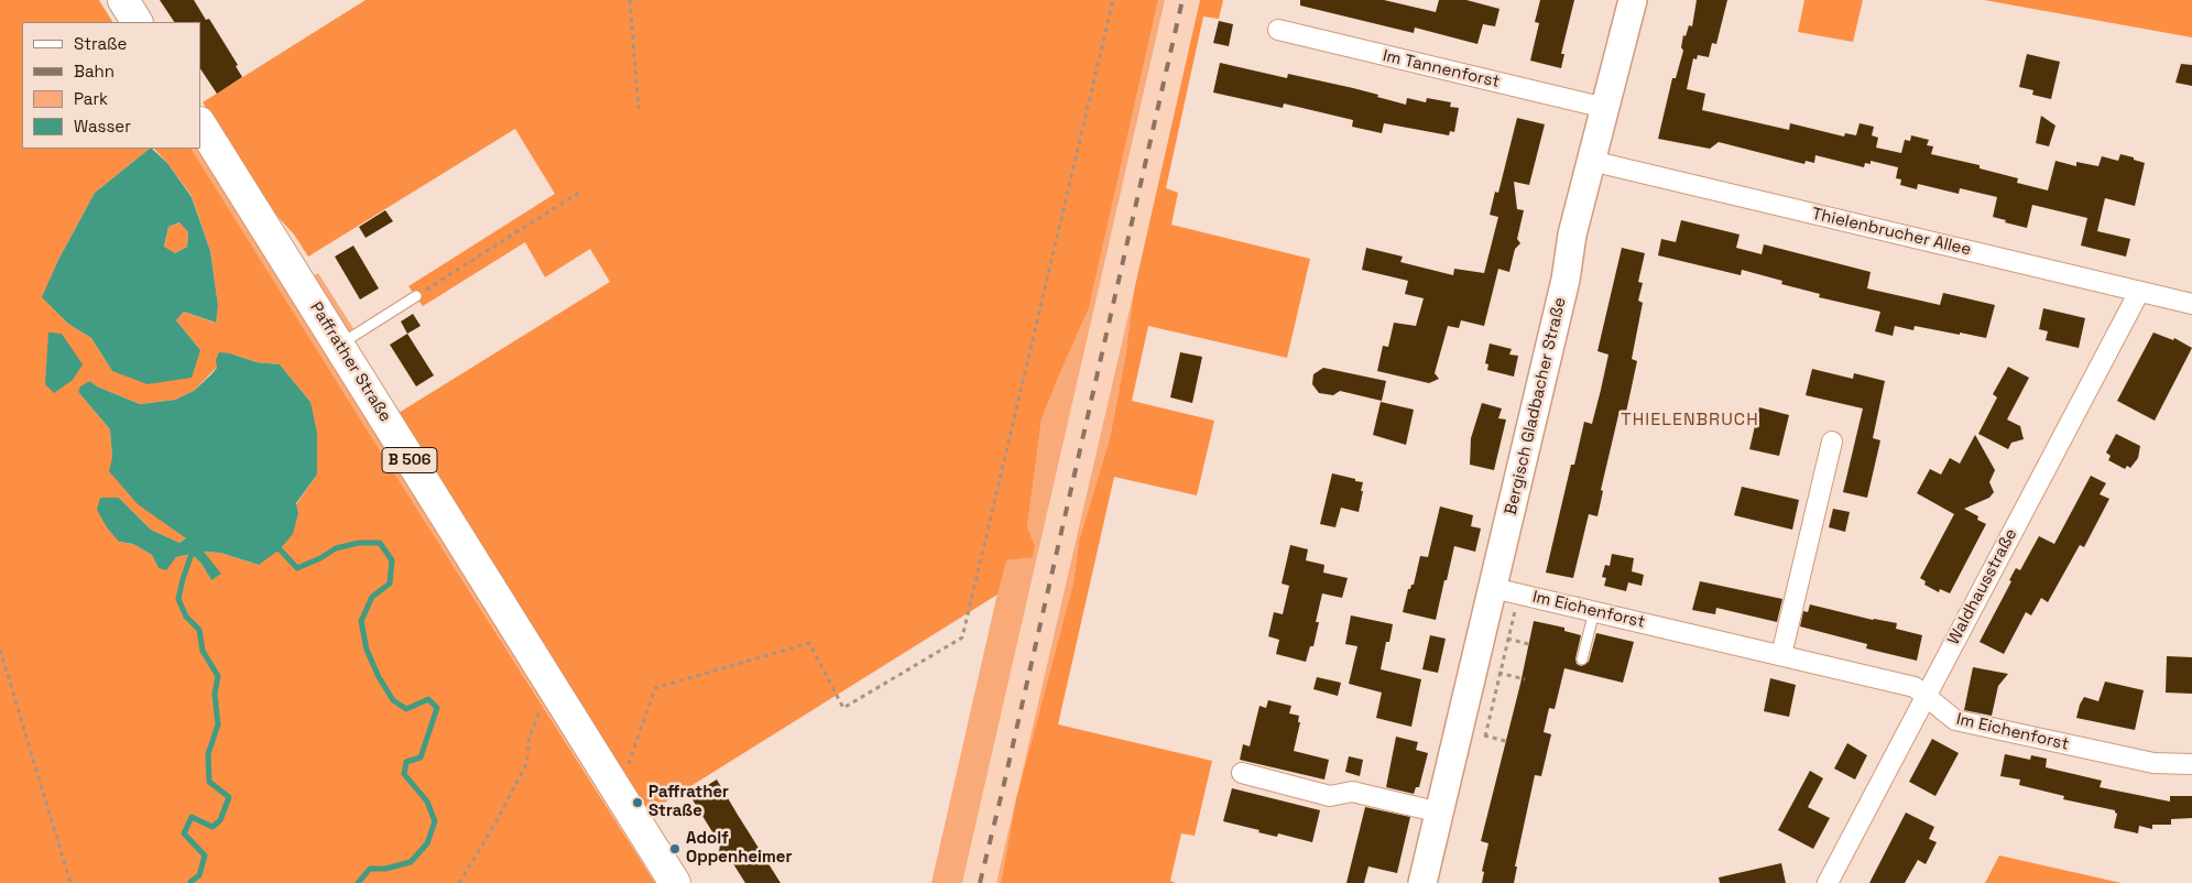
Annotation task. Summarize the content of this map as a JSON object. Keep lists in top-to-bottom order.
{
  "streets": {
    "main road": ["Paffrather Straße", "Bergisch Gladbacher Straße", "B 506"],
    "street": [
      "Im Tannenforst",
      "Thielenbrucher Allee",
      "Waldhausstraße",
      "Im Eichenforst"
    ]
  },
  "crossings": [
    ["Im Tannenforst", "Bergisch Gladbacher Straße"],
    ["Thielenbrucher Allee", "Bergisch Gladbacher Straße"],
    ["Thielenbrucher Allee", "Waldhausstraße"],
    ["Bergisch Gladbacher Straße", "Im Eichenforst"],
    ["Waldhausstraße", "Im Eichenforst"]
  ],
  "districts": ["THIELENBRUCH"],
  "places": ["Paffrather Straße", "Adolf Oppenheimer"],
  "legend": [
    "Straße",
    "Bahn",
    "Park",
    "Wasser"
  ]
}
